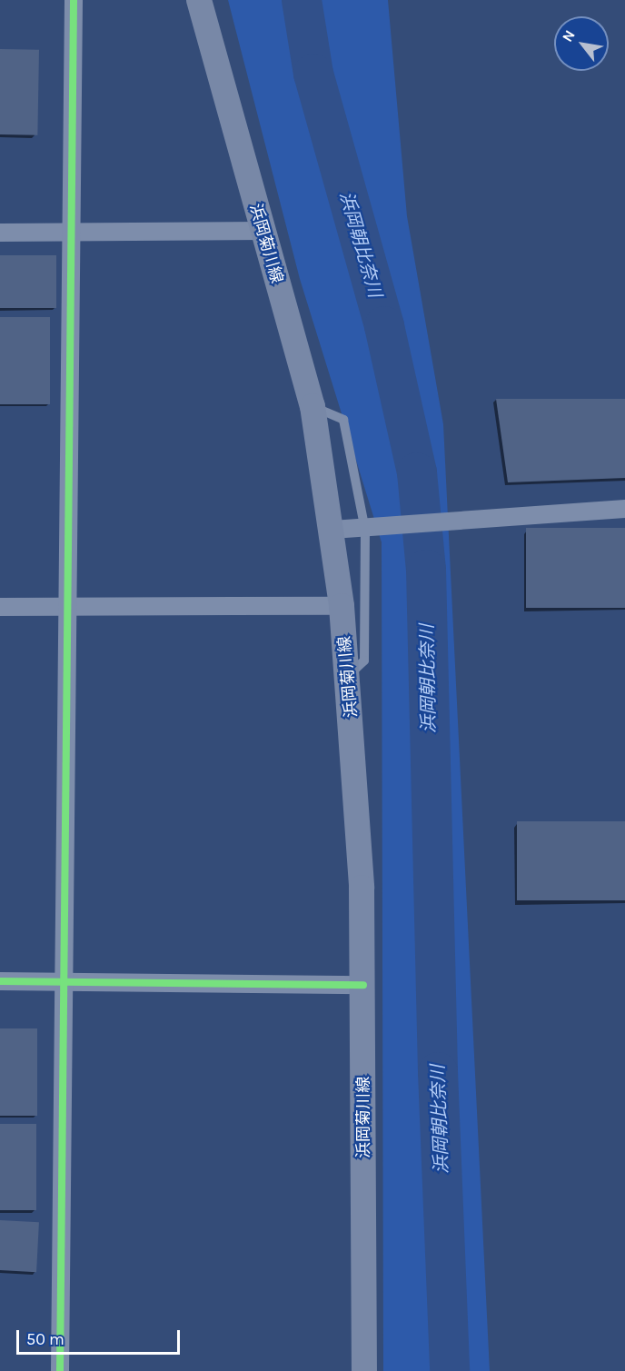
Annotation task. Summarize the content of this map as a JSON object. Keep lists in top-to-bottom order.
{
  "streets": {
    "main road": ["浜岡菊川線"]
  },
  "water": ["浜岡朝比奈川"],
  "scale_bar": "50 m",
  "north": "top left"
}
